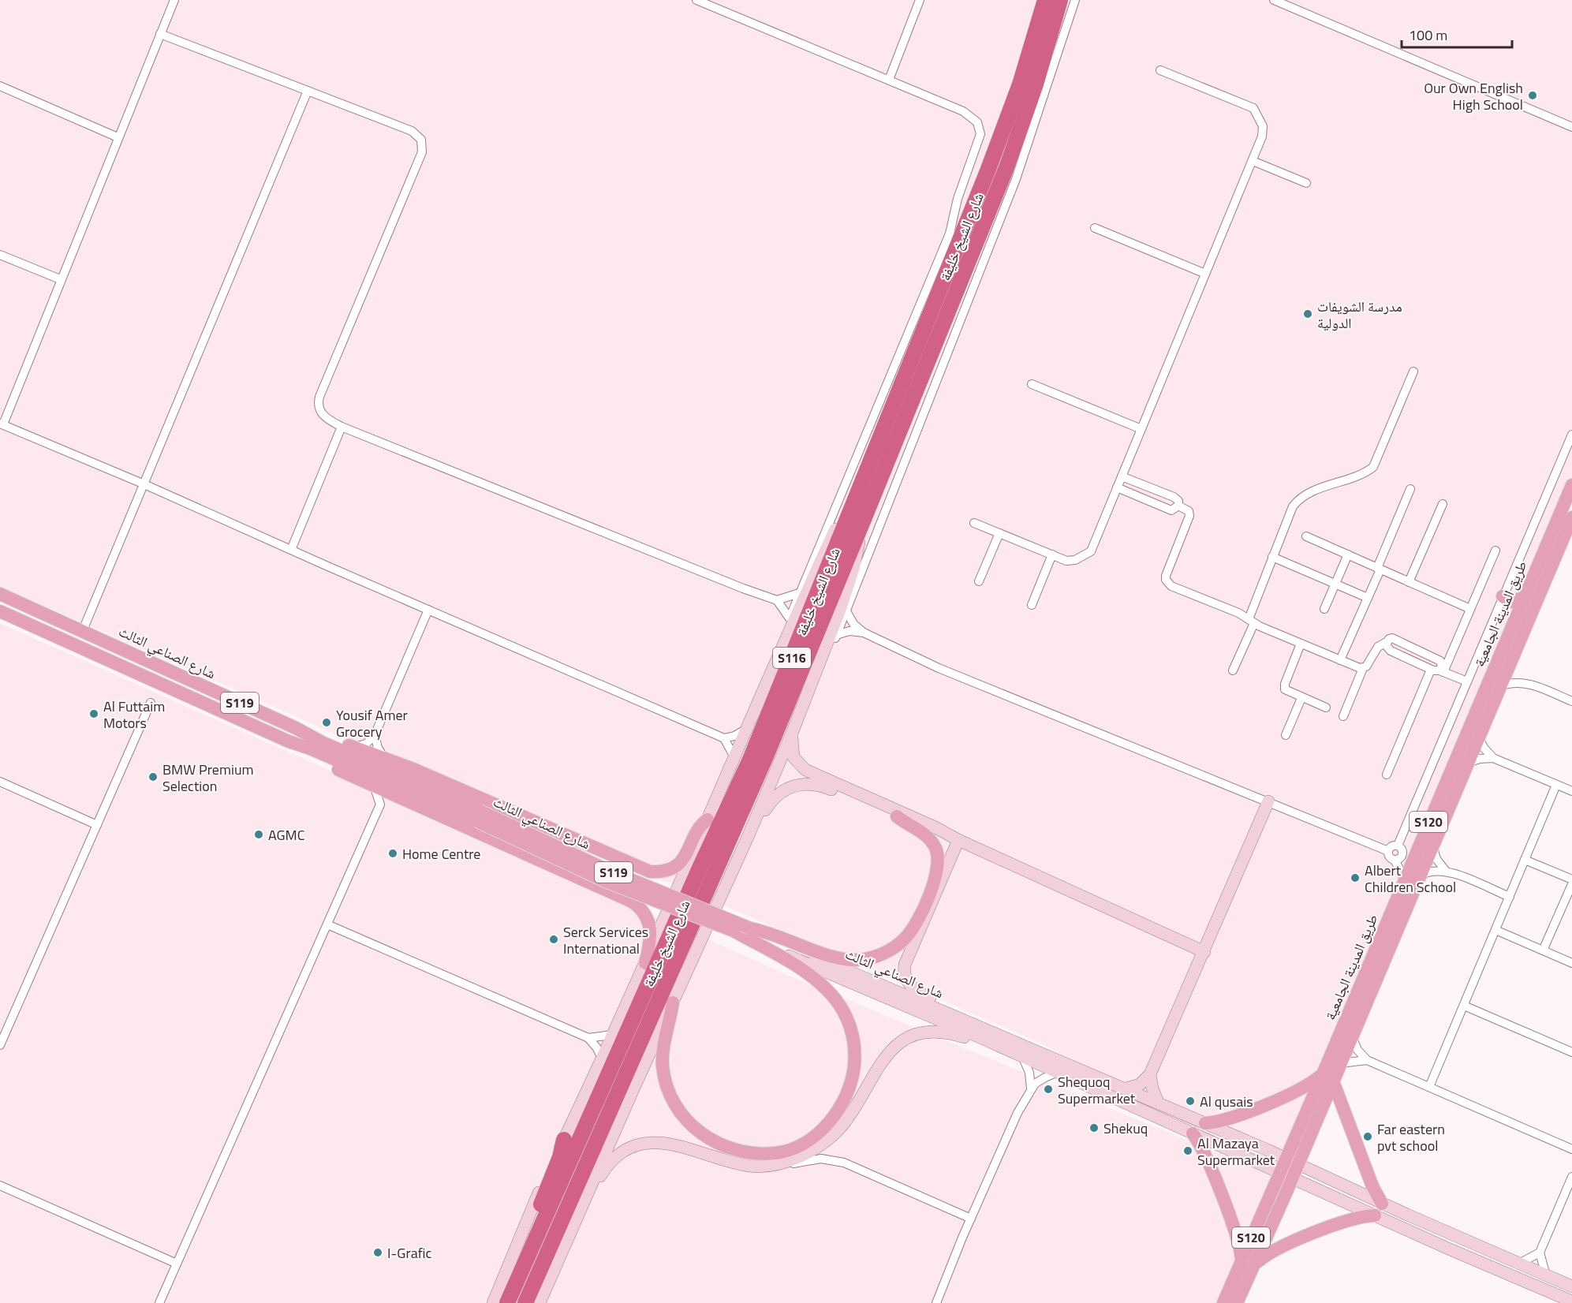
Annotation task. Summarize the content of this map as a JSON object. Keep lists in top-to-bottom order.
{
  "streets": {
    "highway": ["شارع الشيخ خليفة", "S116"],
    "main road": [
      "طريق المدينة الجامعية",
      "شارع الصناعي الثالث",
      "S119",
      "S120"
    ]
  },
  "crossings": [
    ["طريق المدينة الجامعية", "شارع الصناعي الثالث"]
  ],
  "places": [
    "Our Own English High School",
    "مدرسة الشويفات الدولية",
    "Al Futtaim Motors",
    "Yousif Amer Grocery",
    "BMW Premium Selection",
    "AGMC",
    "Home Centre",
    "Albert Children School",
    "Serck Services International",
    "Shequoq Supermarket",
    "Al qusais",
    "Shekuq",
    "Far eastern pvt school",
    "Al Mazaya Supermarket",
    "I-Grafic"
  ],
  "scale_bar": "100 m"
}
